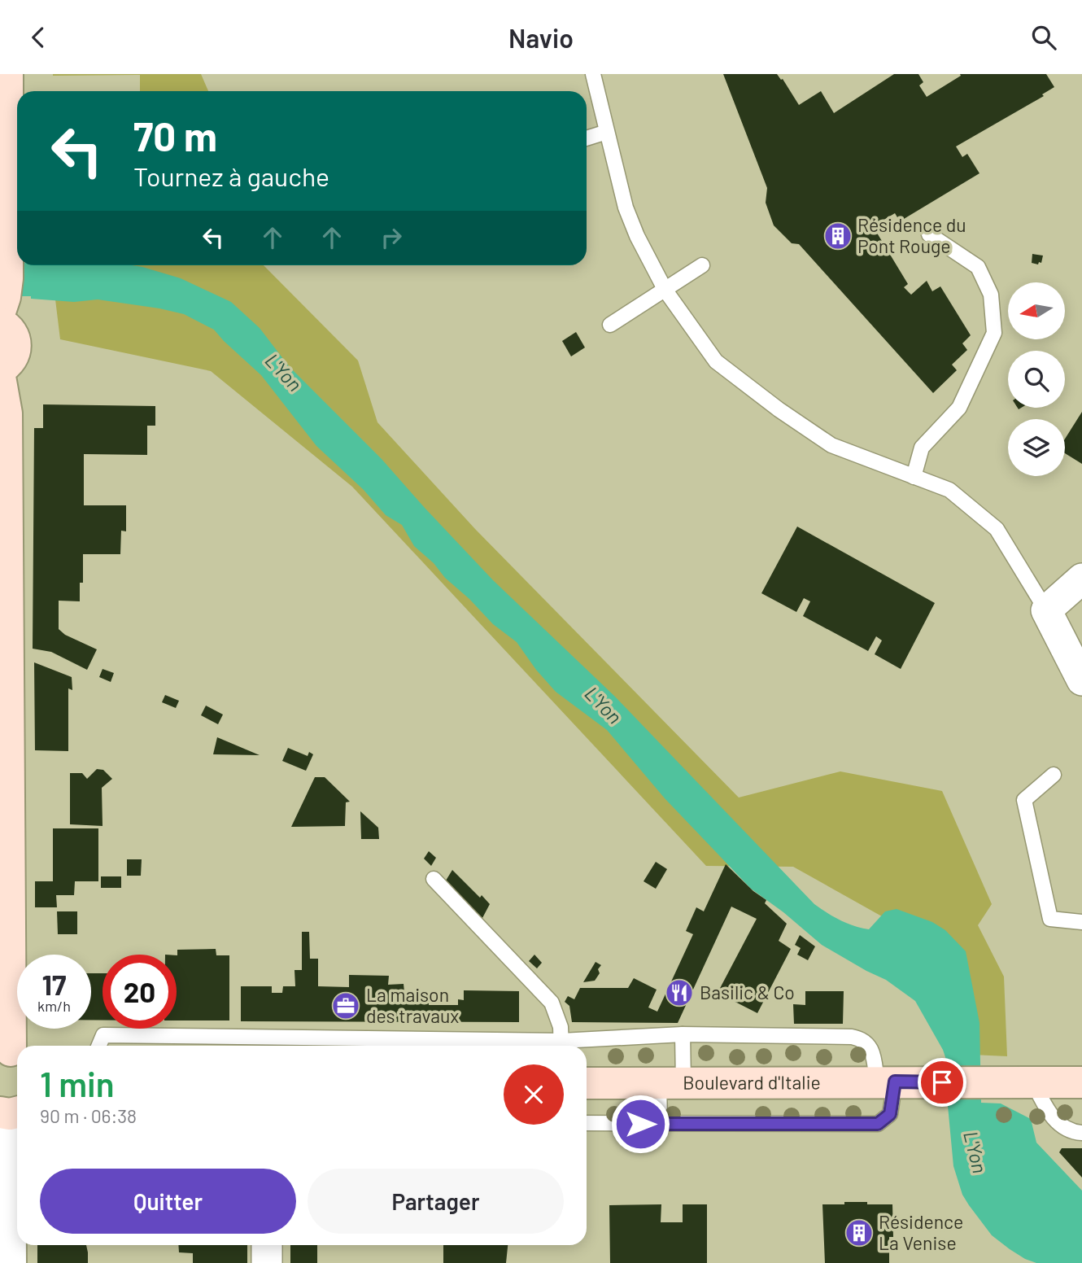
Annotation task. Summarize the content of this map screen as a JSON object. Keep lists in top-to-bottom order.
{
  "streets": {
    "main road": ["Boulevard d'Italie"]
  },
  "water": ["L'Yon"],
  "places": {
    "building": ["Résidence du Pont Rouge", "Résidence La Venise"],
    "restaurant": ["Basilic & Co"],
    "office": ["La maison des travaux"]
  },
  "north": "left",
  "page": {
    "header": "Navio",
    "turn": ["70 m", "Tournez à gauche"],
    "speed": "17 km/h",
    "limit": "20",
    "heading": ["1 min", "90 m · 06:38"],
    "buttons": ["Quitter", "Partager"]
  }
}
